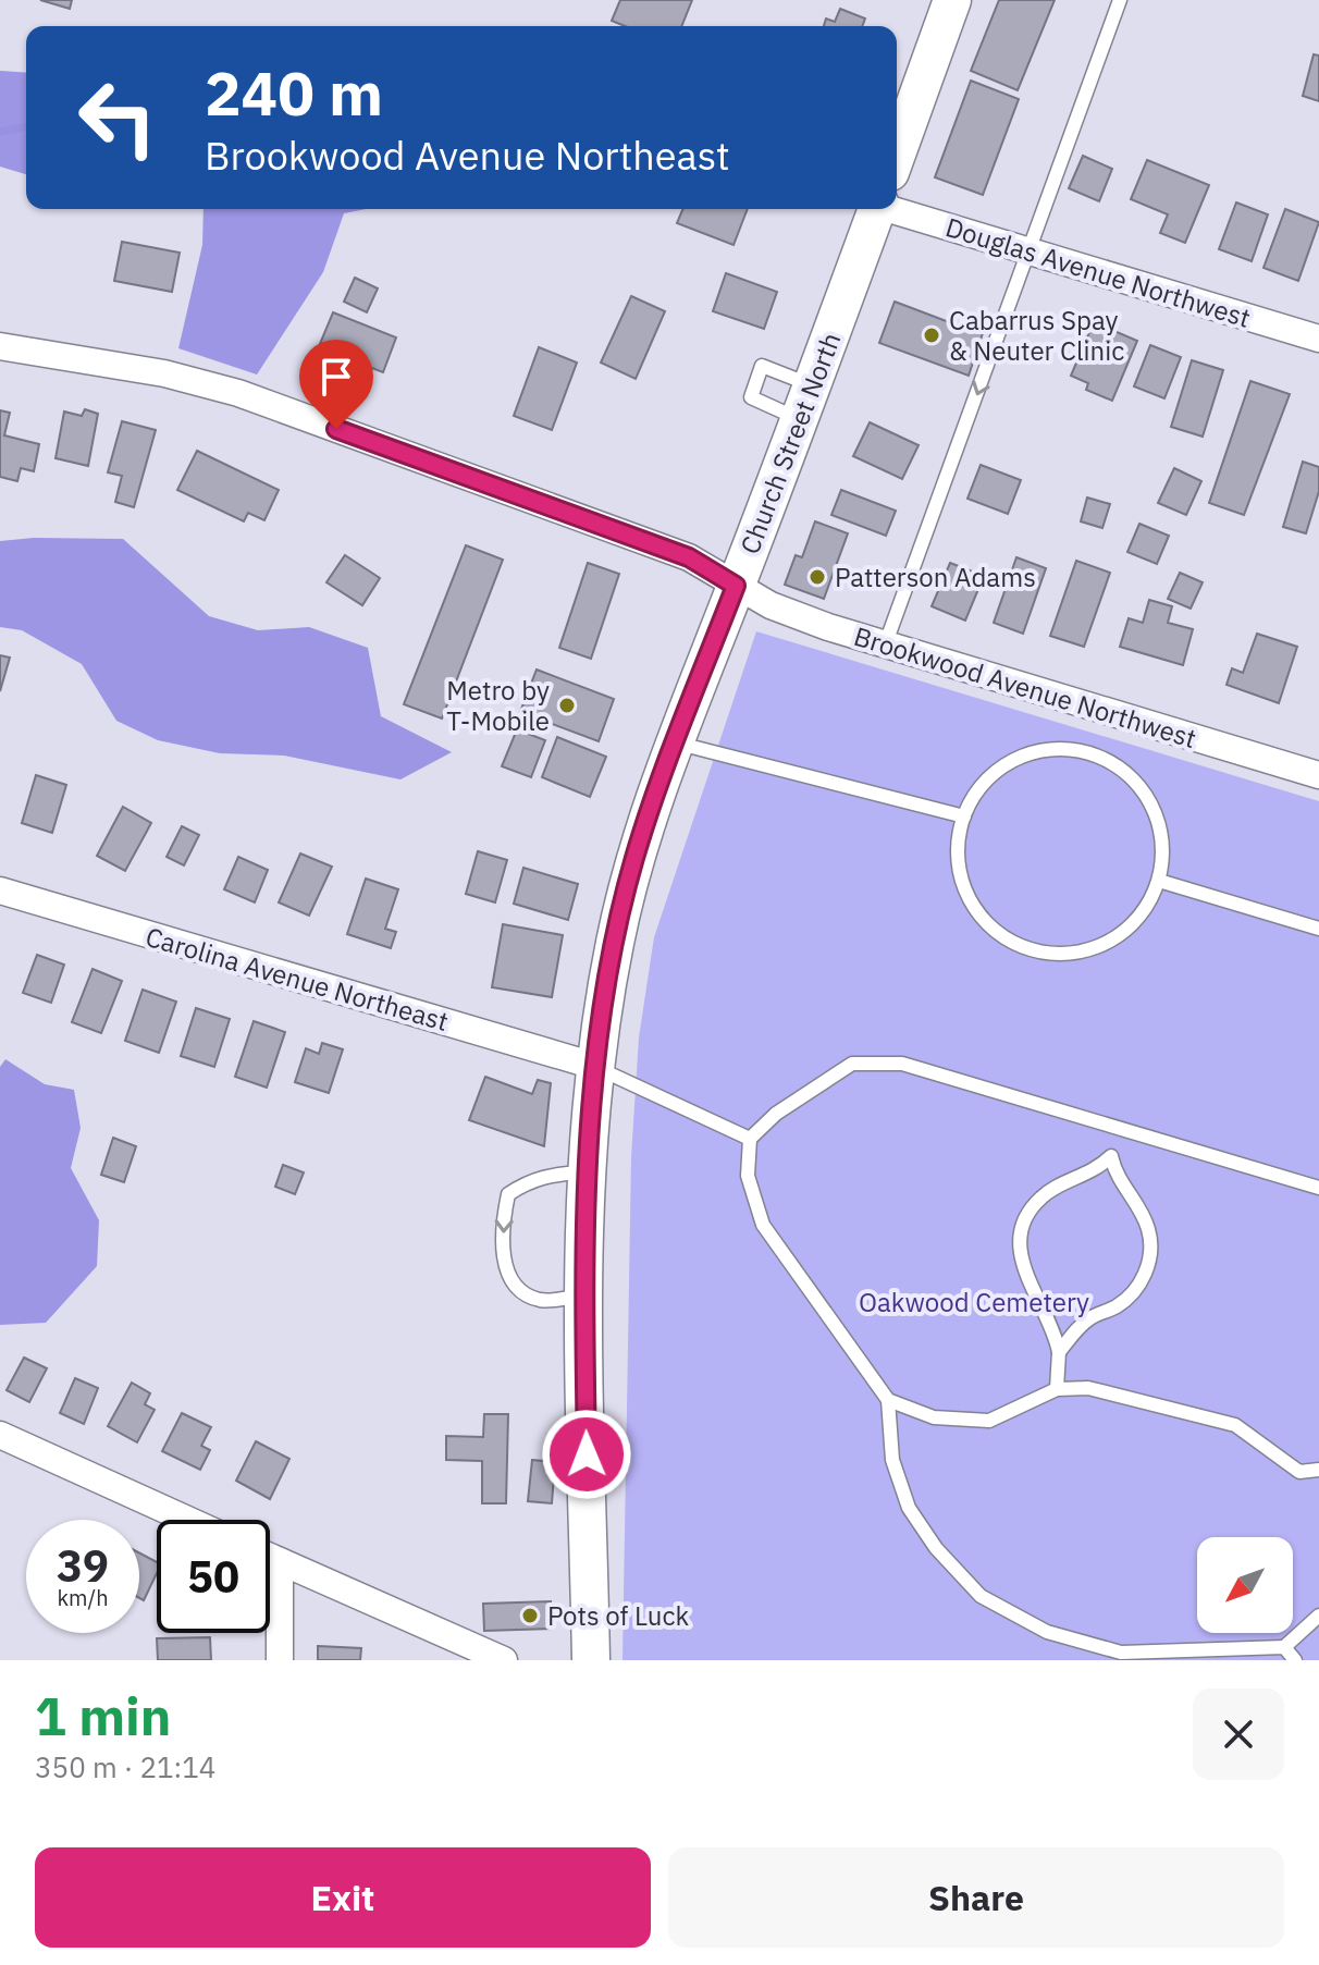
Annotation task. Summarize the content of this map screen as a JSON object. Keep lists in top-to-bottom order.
{
  "streets": {
    "main road": ["Church Street North"],
    "street": ["Douglas Avenue Northwest", "Brookwood Avenue Northwest", "Carolina Avenue Northeast"]
  },
  "crossings": [
    ["Church Street North", "Brookwood Avenue Northwest"],
    ["Church Street North", "Carolina Avenue Northeast"]
  ],
  "parks": ["Oakwood Cemetery"],
  "places": [
    "Cabarrus Spay & Neuter Clinic",
    "Patterson Adams",
    "Metro by T-Mobile",
    "Pots of Luck"
  ],
  "north": "bottom left",
  "page": {
    "turn": ["240 m", "Brookwood Avenue Northeast"],
    "speed": "39 km/h",
    "limit": "50",
    "heading": ["1 min", "350 m · 21:14"],
    "buttons": ["Exit", "Share"]
  }
}
